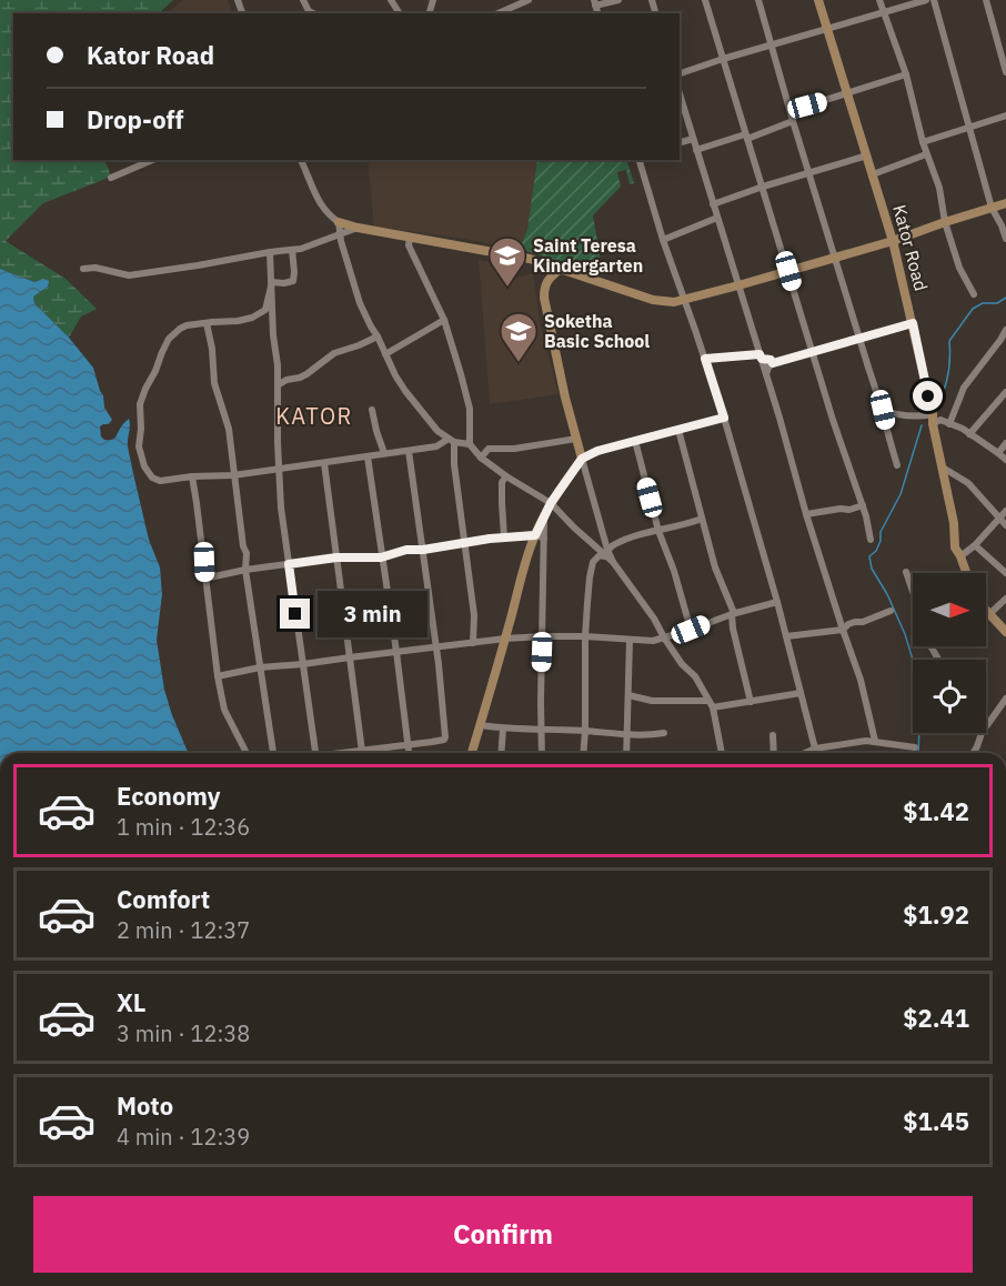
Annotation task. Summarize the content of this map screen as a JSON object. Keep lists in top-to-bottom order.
{
  "streets": {
    "street": ["Kator Road"]
  },
  "districts": ["KATOR"],
  "places": {
    "school or university": ["Saint Teresa Kindergarten", "Soketha Basic School"]
  },
  "north": "right",
  "page": {
    "banner": ["Kator Road", "Drop-off"],
    "bubble": "3 min",
    "list": [
      {
        "name": "Economy",
        "note": "1 min · 12:36",
        "value": "$1.42"
      },
      {
        "name": "Comfort",
        "note": "2 min · 12:37",
        "value": "$1.92"
      },
      {
        "name": "XL",
        "note": "3 min · 12:38",
        "value": "$2.41"
      },
      {
        "name": "Moto",
        "note": "4 min · 12:39",
        "value": "$1.45"
      }
    ],
    "buttons": "Confirm"
  }
}
